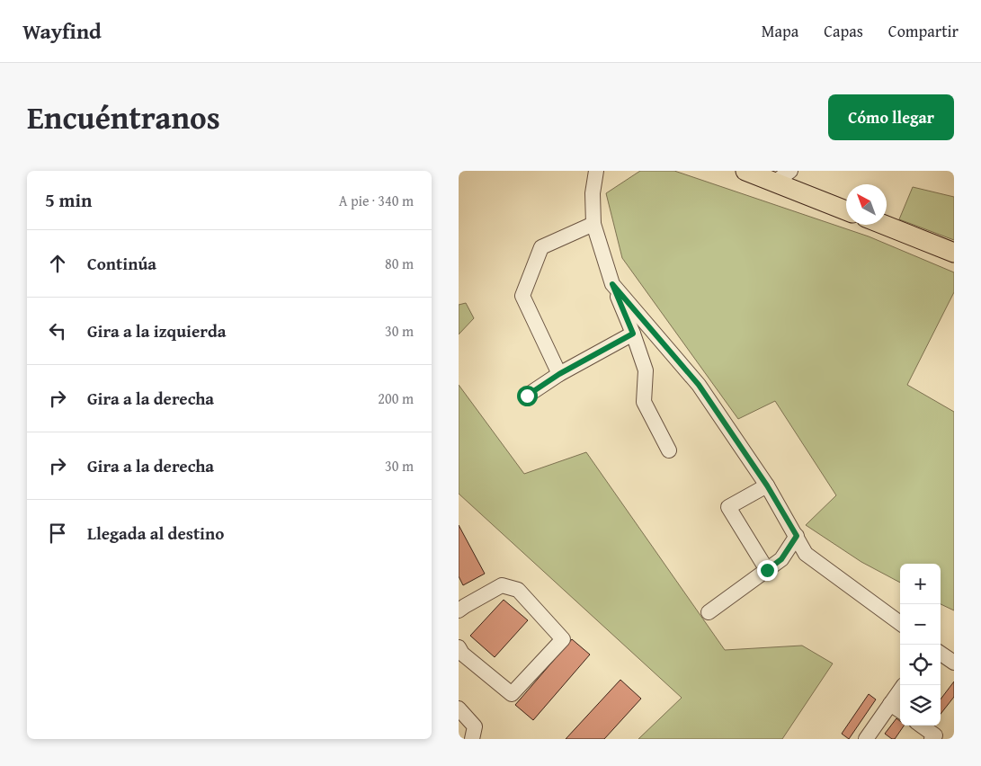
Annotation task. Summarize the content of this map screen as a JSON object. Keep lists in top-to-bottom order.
{
  "north": "top left",
  "page": {
    "header": "Wayfind",
    "nav": ["Mapa", "Capas", "Compartir"],
    "title": "Encuéntranos",
    "buttons": "Cómo llegar",
    "heading": ["5 min", "A pie · 340 m"],
    "list": [
      ["Continúa", "80 m"],
      ["Gira a la izquierda", "30 m"],
      ["Gira a la derecha", "200 m"],
      ["Gira a la derecha", "30 m"],
      "Llegada al destino"
    ],
    "map_buttons": ["+", "−"]
  }
}
